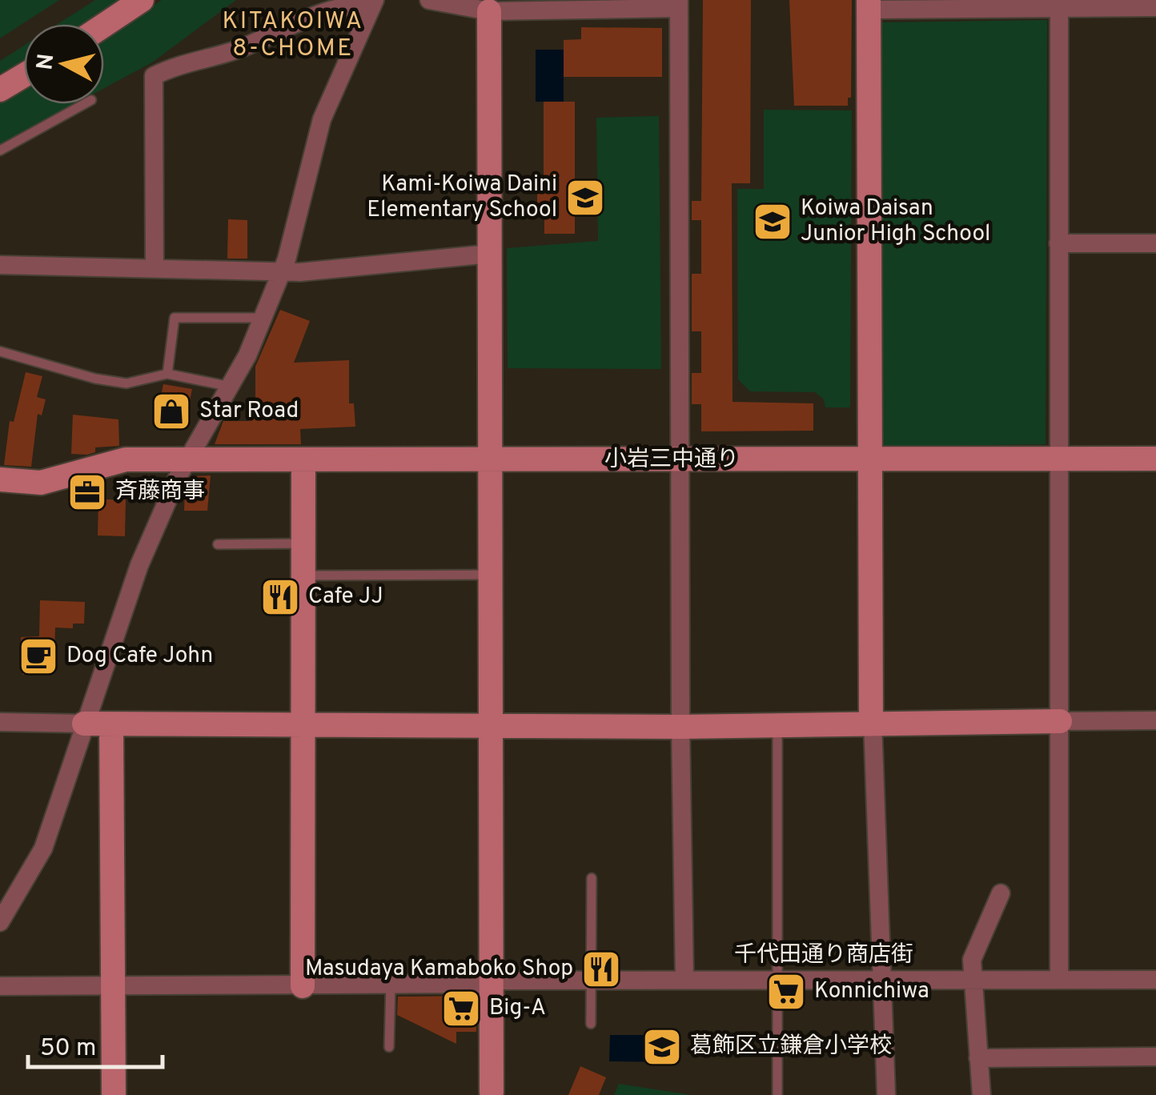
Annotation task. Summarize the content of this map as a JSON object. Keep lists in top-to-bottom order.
{
  "streets": {
    "street": ["小岩三中通り", "千代田通り商店街"]
  },
  "districts": ["KITAKOIWA 8-CHOME"],
  "places": {
    "school or university": ["Kami-Koiwa Daini Elementary School", "Koiwa Daisan Junior High School", "葛飾区立鎌倉小学校"],
    "shop": ["Star Road"],
    "office": ["斉藤商事"],
    "restaurant": ["Cafe JJ", "Masudaya Kamaboko Shop"],
    "cafe": ["Dog Cafe John"],
    "supermarket": ["Konnichiwa", "Big-A"]
  },
  "scale_bar": "50 m",
  "north": "left"
}
